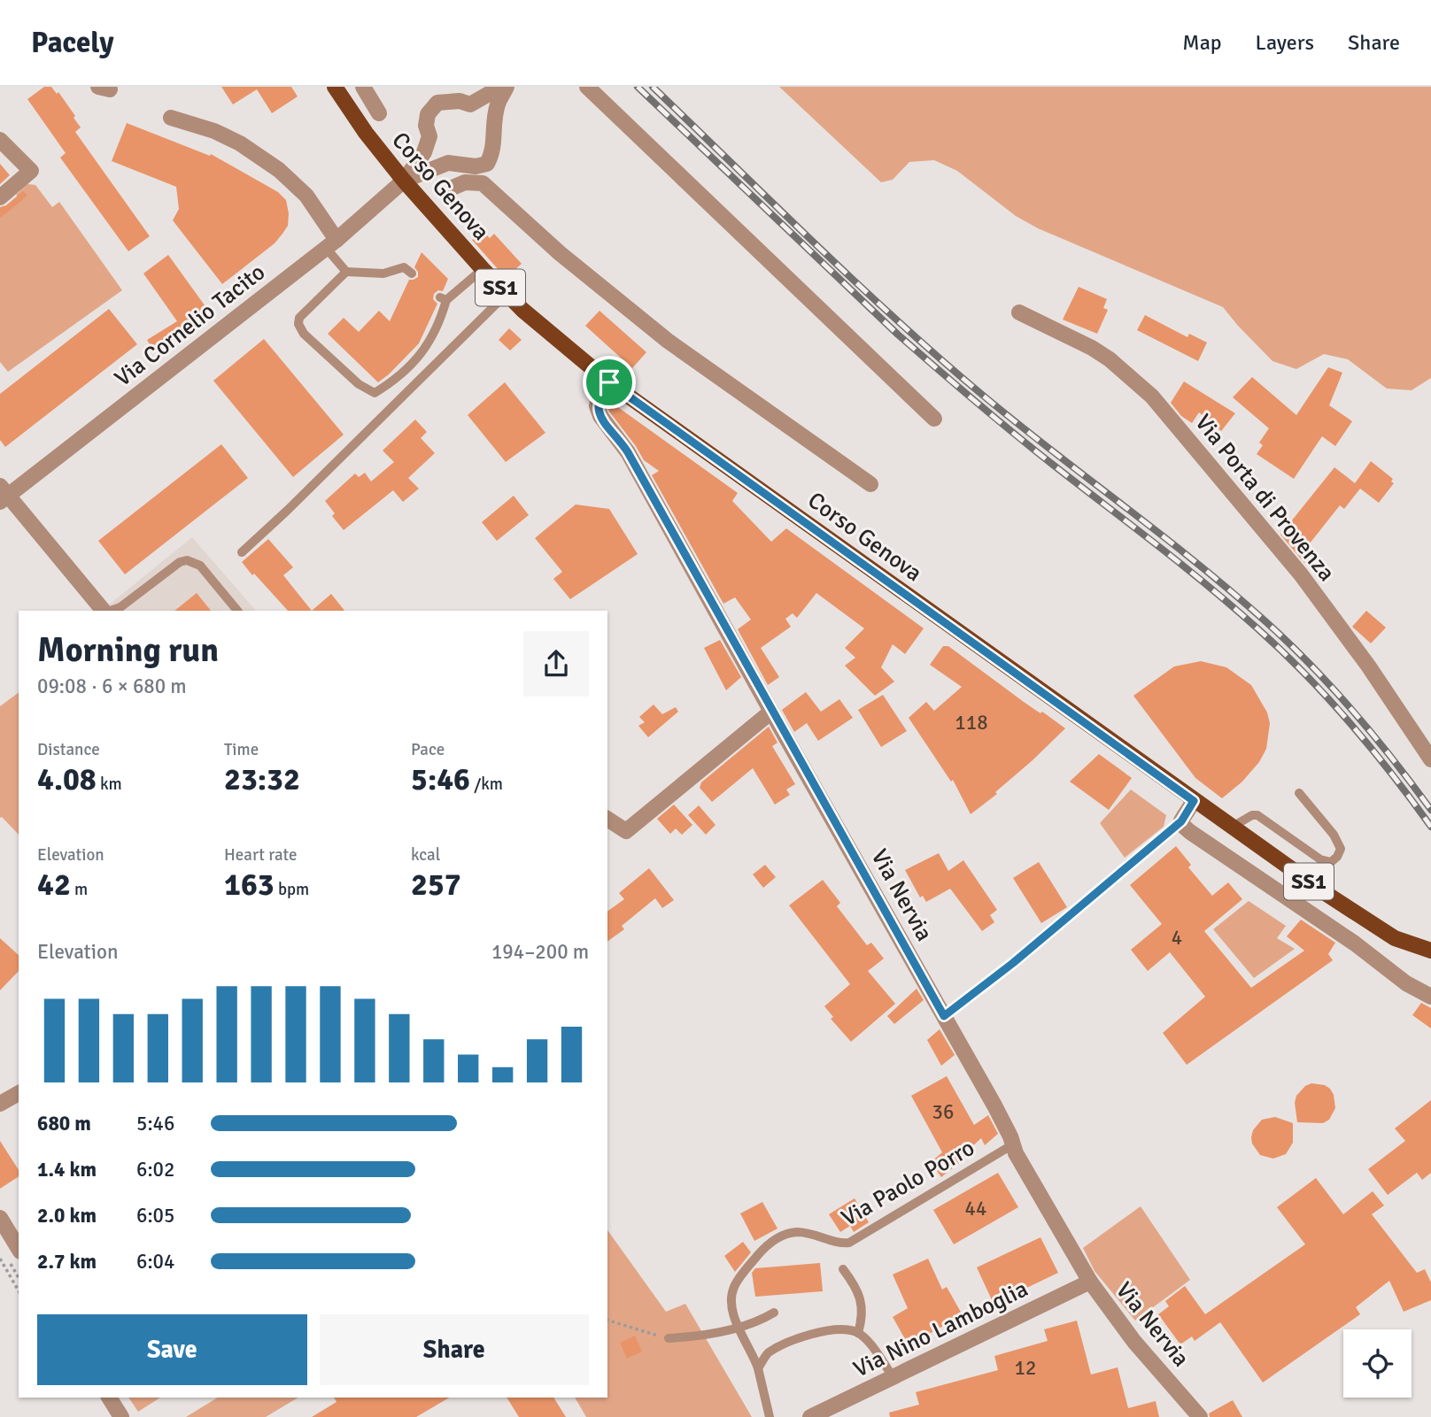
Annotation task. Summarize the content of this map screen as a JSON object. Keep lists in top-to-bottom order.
{
  "streets": {
    "main road": ["Corso Genova", "SS1"],
    "street": [
      "Via Cornelio Tacito",
      "Via Porta di Provenza",
      "Via Nervia",
      "Via Nino Lamboglia"
    ],
    "lane": ["Via Paolo Porro"]
  },
  "crossings": [
    ["Corso Genova", "Via Cornelio Tacito"],
    ["Corso Genova", "Via Nervia"],
    ["Via Nervia", "Via Paolo Porro"],
    ["Via Nervia", "Via Nino Lamboglia"]
  ],
  "house_numbers": [
    "118",
    "4",
    "36",
    "44",
    "12"
  ],
  "page": {
    "header": "Pacely",
    "nav": ["Map", "Layers", "Share"],
    "heading": ["Morning run", "09:08 · 6 × 680 m"],
    "stats": [
      ["Distance", "4.08 km"],
      ["Time", "23:32"],
      ["Pace", "5:46 /km"],
      ["Elevation", "42 m"],
      ["Heart rate", "163 bpm"],
      ["kcal", "257"]
    ],
    "chart": ["Elevation", "194–200 m"],
    "list": [
      {
        "name": "680 m",
        "note": "5:46"
      },
      {
        "name": "1.4 km",
        "note": "6:02"
      },
      {
        "name": "2.0 km",
        "note": "6:05"
      },
      {
        "name": "2.7 km",
        "note": "6:04"
      }
    ],
    "buttons": ["Save", "Share"]
  }
}
